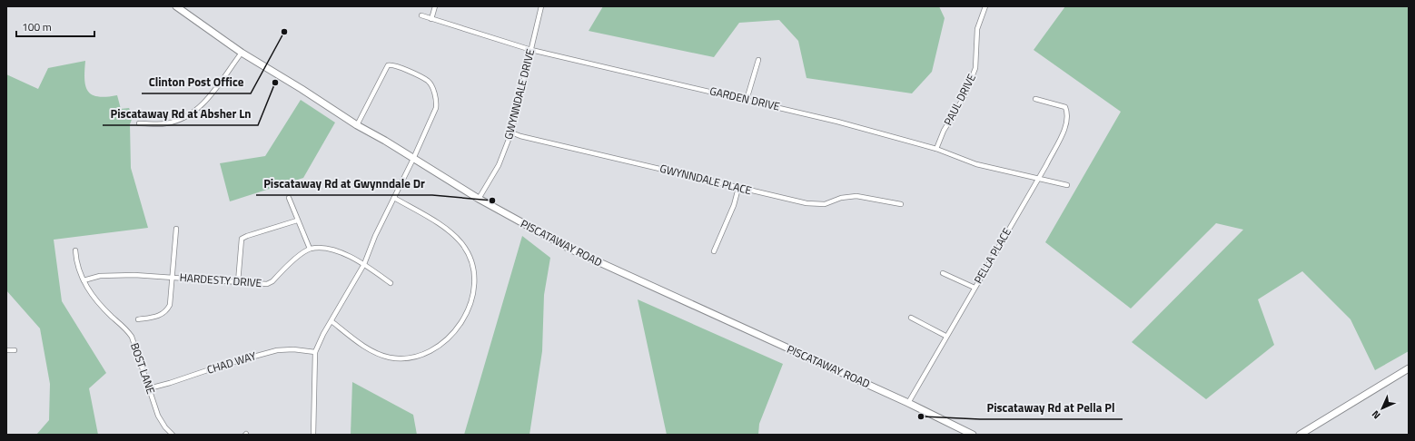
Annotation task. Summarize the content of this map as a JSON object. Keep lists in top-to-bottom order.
{
  "streets": {
    "main road": ["PISCATAWAY ROAD"],
    "street": [
      "GWYNNDALE DRIVE",
      "GARDEN DRIVE",
      "PAUL DRIVE",
      "GWYNNDALE PLACE",
      "PELLA PLACE",
      "HARDESTY DRIVE",
      "CHAD WAY",
      "BOST LANE"
    ]
  },
  "crossings": [
    ["GWYNNDALE DRIVE", "GARDEN DRIVE"],
    ["GWYNNDALE DRIVE", "GWYNNDALE PLACE"],
    ["GWYNNDALE DRIVE", "PISCATAWAY ROAD"],
    ["GARDEN DRIVE", "PAUL DRIVE"],
    ["GARDEN DRIVE", "PELLA PLACE"],
    ["PISCATAWAY ROAD", "PELLA PLACE"],
    ["HARDESTY DRIVE", "BOST LANE"],
    ["CHAD WAY", "BOST LANE"]
  ],
  "places": [
    "Clinton Post Office",
    "Piscataway Rd at Absher Ln",
    "Piscataway Rd at Gwynndale Dr",
    "Piscataway Rd at Pella Pl"
  ],
  "scale_bar": "100 m",
  "north": "bottom left"
}
